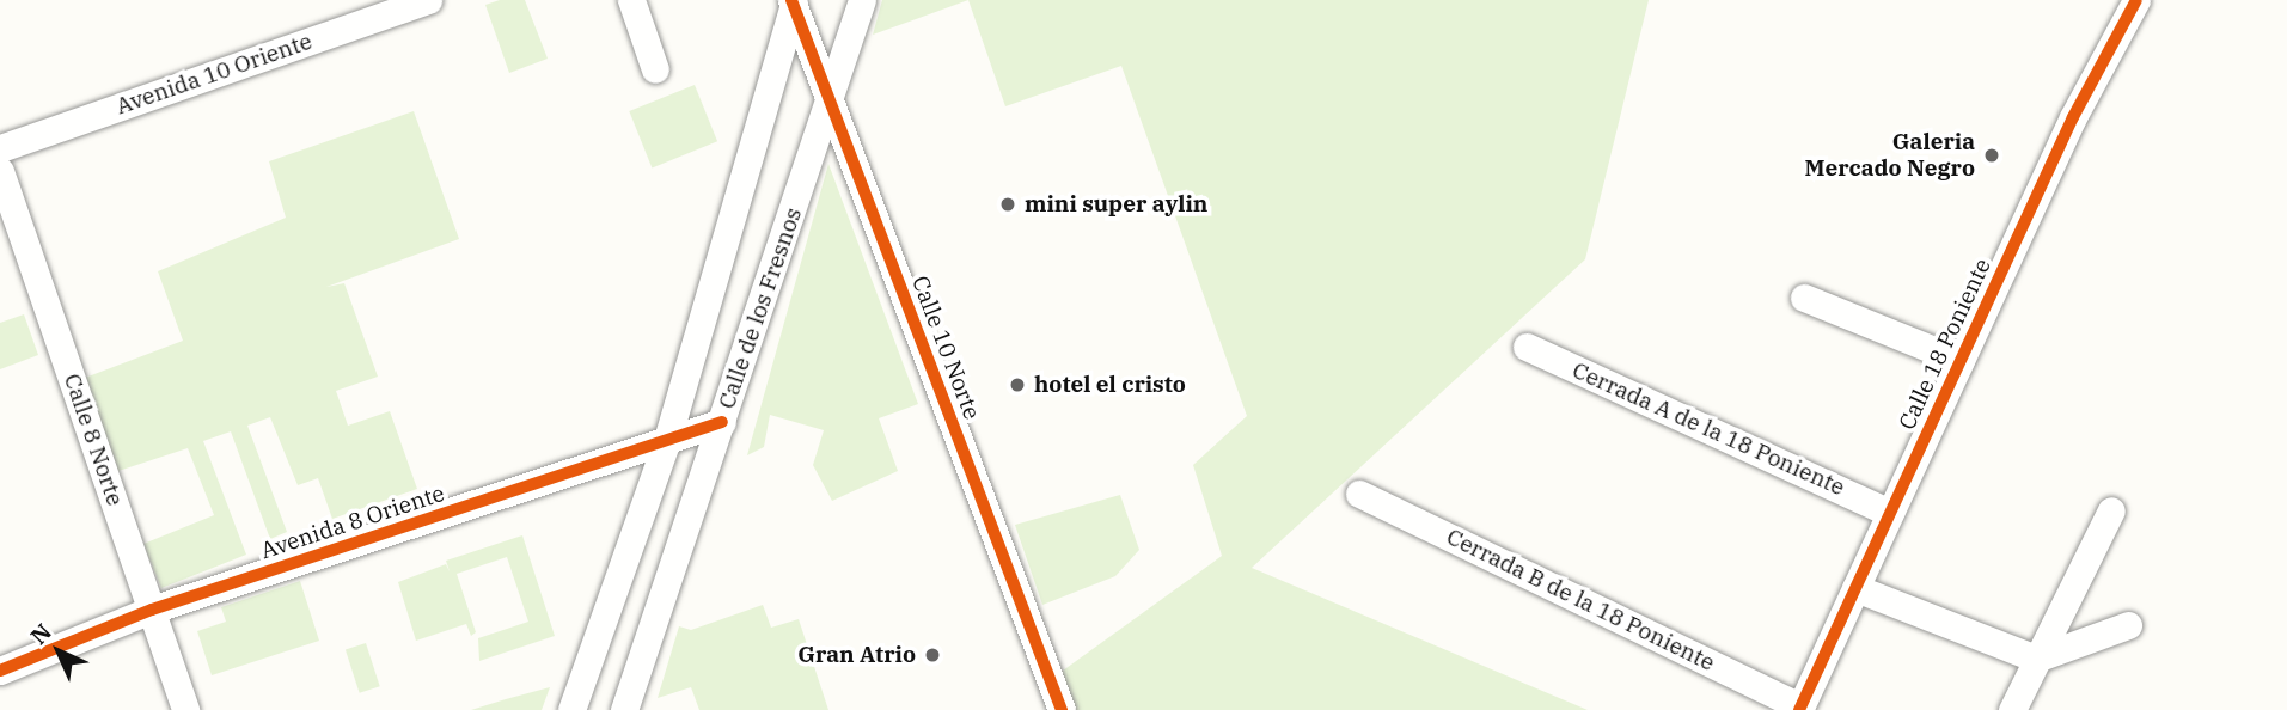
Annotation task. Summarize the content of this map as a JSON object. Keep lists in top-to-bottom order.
{
  "streets": {
    "street": [
      "Avenida 10 Oriente",
      "Calle de los Fresnos",
      "Calle 18 Poniente",
      "Calle 10 Norte",
      "Cerrada A de la 18 Poniente",
      "Calle 8 Norte",
      "Avenida 8 Oriente",
      "Cerrada B de la 18 Poniente"
    ]
  },
  "crossings": [
    ["Calle de los Fresnos", "Calle 10 Norte"],
    ["Calle de los Fresnos", "Avenida 8 Oriente"],
    ["Calle 18 Poniente", "Cerrada A de la 18 Poniente"],
    ["Calle 18 Poniente", "Cerrada B de la 18 Poniente"],
    ["Calle 8 Norte", "Avenida 8 Oriente"]
  ],
  "places": [
    "Galeria Mercado Negro",
    "mini super aylin",
    "hotel el cristo",
    "Gran Atrio"
  ],
  "north": "top left"
}
